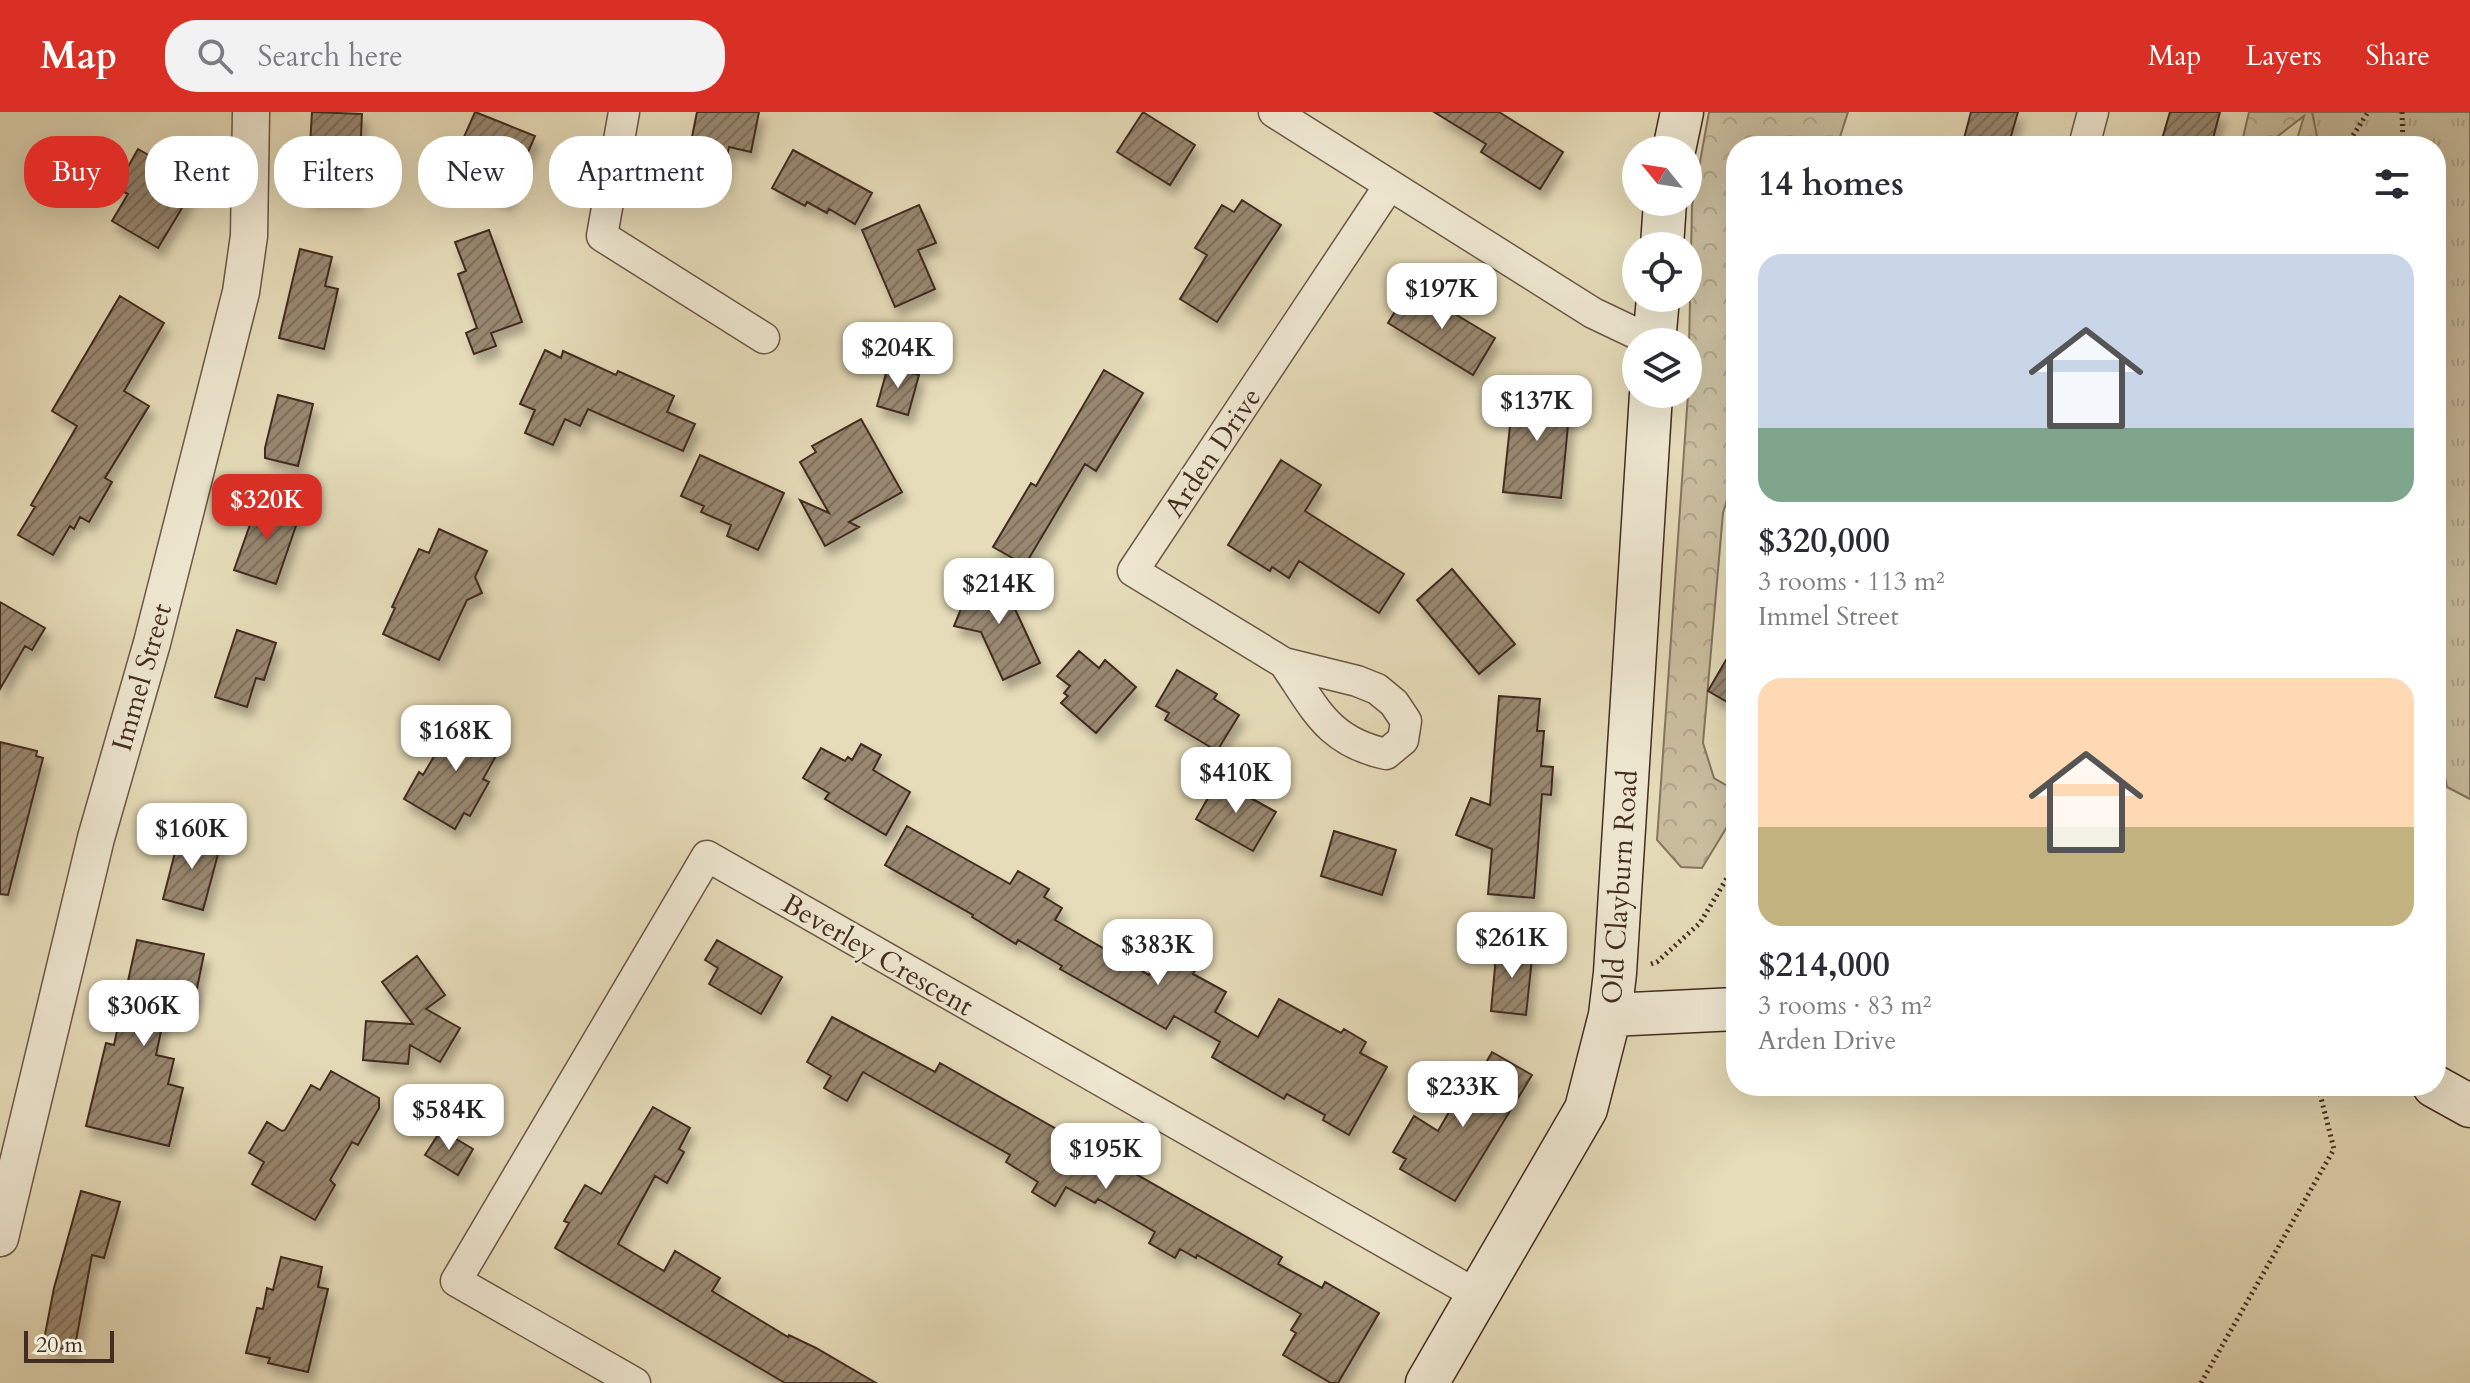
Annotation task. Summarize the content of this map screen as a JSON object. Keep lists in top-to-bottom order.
{
  "streets": {
    "main road": ["Old Clayburn Road"],
    "street": ["Arden Drive", "Immel Street", "Beverley Crescent"]
  },
  "crossings": [
    ["Old Clayburn Road", "Beverley Crescent"]
  ],
  "scale_bar": "20 m",
  "north": "top left",
  "page": {
    "header": "Map",
    "search": "Search here",
    "nav": ["Map", "Layers", "Share"],
    "chip": [
      "Buy",
      "Rent",
      "Filters",
      "New",
      "Apartment"
    ],
    "heading": "14 homes",
    "list": [
      {
        "name": "$320,000",
        "note": "3 rooms · 113 m² · Immel Street"
      },
      {
        "name": "$214,000",
        "note": "3 rooms · 83 m² · Arden Drive"
      }
    ],
    "price": [
      "$197K",
      "$204K",
      "$137K",
      "$320K",
      "$214K",
      "$168K",
      "$410K",
      "$160K",
      "$261K",
      "$383K",
      "$306K",
      "$233K",
      "$584K",
      "$195K"
    ],
    "scale": "20 m"
  }
}
